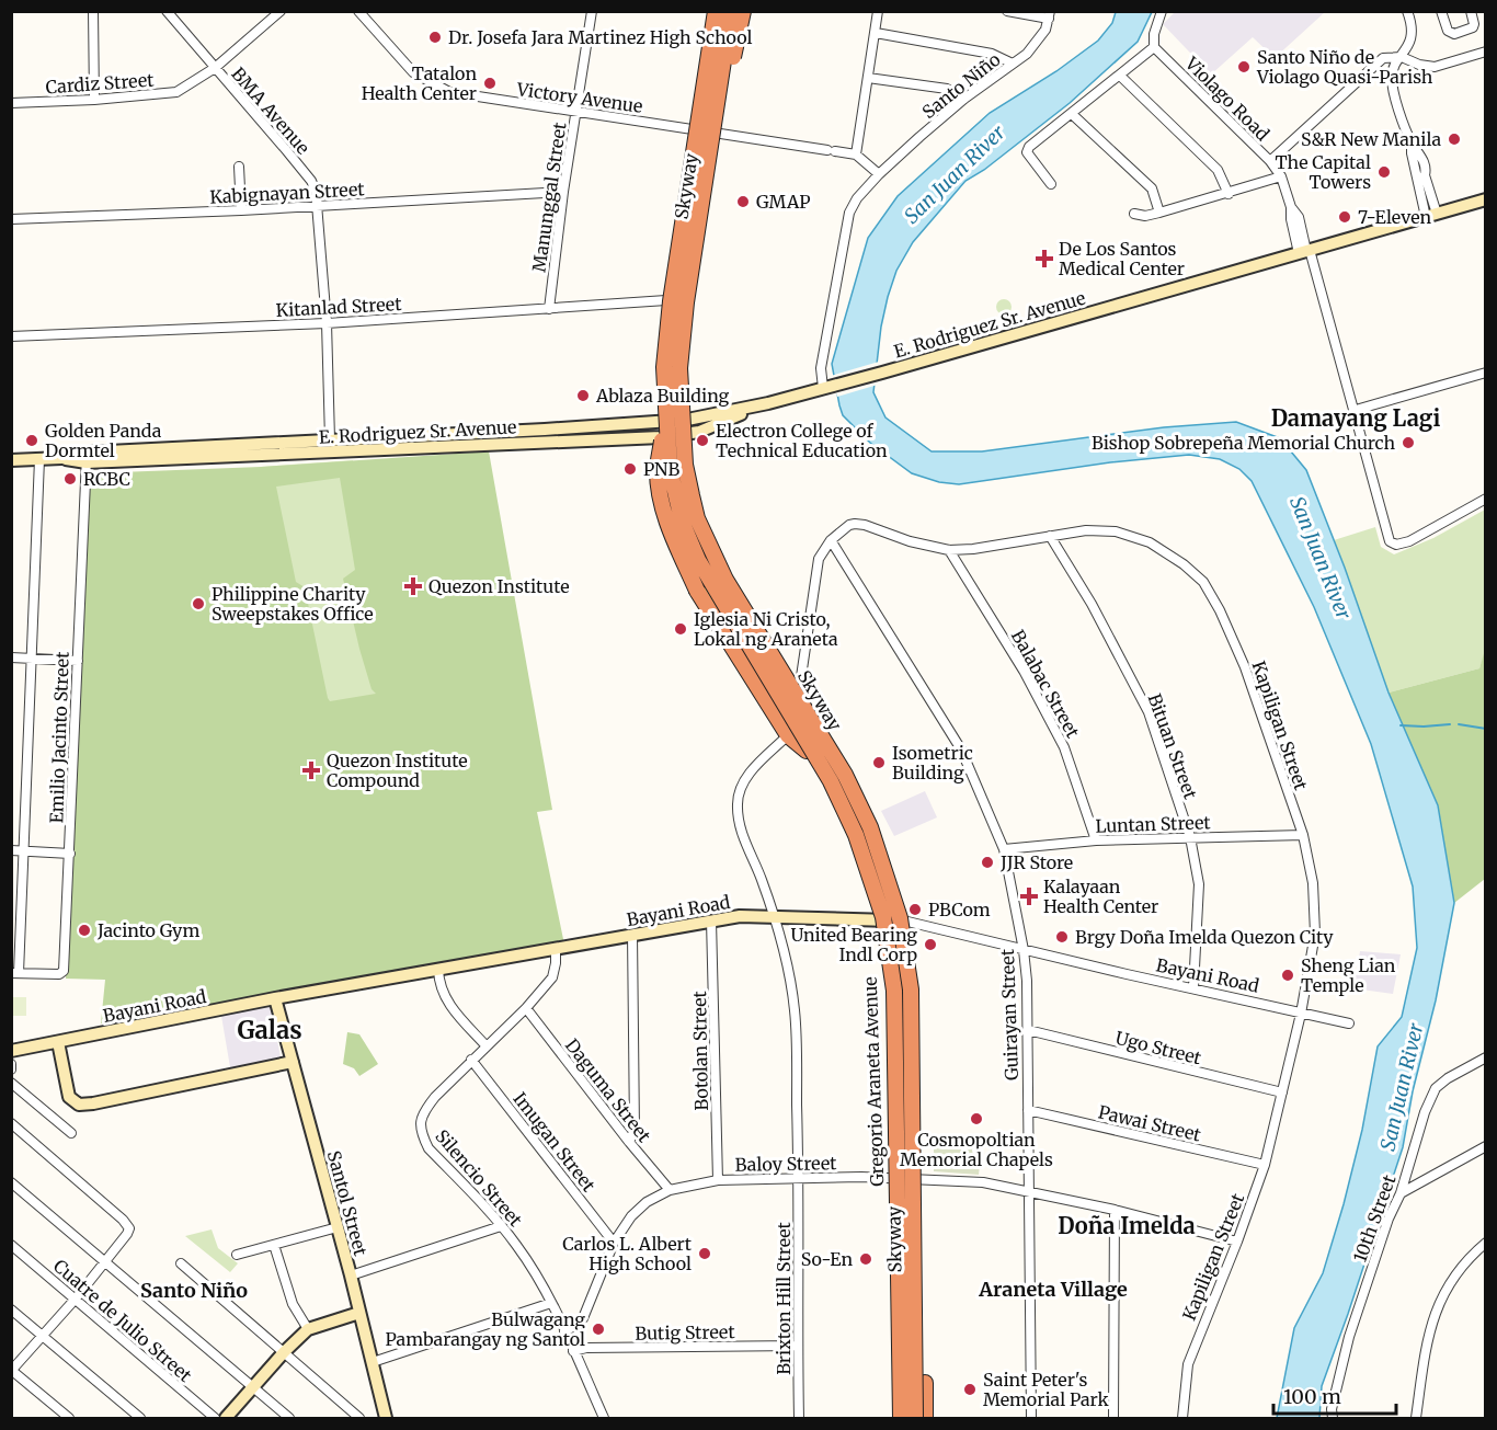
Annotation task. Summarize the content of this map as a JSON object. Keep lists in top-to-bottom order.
{
  "streets": {
    "highway": ["Skyway"],
    "main road": [
      "E. Rodriguez Sr. Avenue",
      "Bayani Road",
      "Gregorio Araneta Avenue",
      "Santol Street"
    ],
    "street": [
      "Cardiz Street",
      "Santo Niño",
      "Victory Avenue",
      "Violago Road",
      "BMA Avenue",
      "Kabignayan Street",
      "Manunggal Street",
      "Kitanlad Street",
      "Balabac Street",
      "Kapiligan Street",
      "Emilio Jacinto Street",
      "Bituan Street",
      "Luntan Street",
      "Guirayan Street",
      "Ugo Street",
      "Botolan Street",
      "Daguma Street",
      "Pawai Street",
      "Imugan Street",
      "Baloy Street",
      "Silencio Street",
      "10th Street",
      "Brixton Hill Street",
      "Cuatre de Julio Street",
      "Butig Street"
    ]
  },
  "crossings": [
    ["Cardiz Street", "BMA Avenue"],
    ["Santo Niño", "E. Rodriguez Sr. Avenue"],
    ["Victory Avenue", "Skyway"],
    ["Victory Avenue", "Manunggal Street"],
    ["Violago Road", "E. Rodriguez Sr. Avenue"],
    ["BMA Avenue", "Kabignayan Street"],
    ["BMA Avenue", "Kitanlad Street"],
    ["BMA Avenue", "E. Rodriguez Sr. Avenue"],
    ["Skyway", "E. Rodriguez Sr. Avenue"],
    ["Skyway", "Gregorio Araneta Avenue"],
    ["Kabignayan Street", "Manunggal Street"],
    ["Manunggal Street", "Kitanlad Street"],
    ["E. Rodriguez Sr. Avenue", "Emilio Jacinto Street"],
    ["Balabac Street", "Kapiligan Street"],
    ["Balabac Street", "Luntan Street"],
    ["Kapiligan Street", "Bituan Street"],
    ["Kapiligan Street", "Luntan Street"],
    ["Kapiligan Street", "Bayani Road"],
    ["Kapiligan Street", "Guirayan Street"],
    ["Kapiligan Street", "Ugo Street"],
    ["Kapiligan Street", "Pawai Street"],
    ["Kapiligan Street", "Baloy Street"],
    ["Bituan Street", "Luntan Street"],
    ["Bituan Street", "Bayani Road"],
    ["Luntan Street", "Guirayan Street"],
    ["Bayani Road", "Guirayan Street"],
    ["Bayani Road", "Botolan Street"],
    ["Bayani Road", "Gregorio Araneta Avenue"],
    ["Bayani Road", "Silencio Street"],
    ["Bayani Road", "Santol Street"],
    ["Bayani Road", "Brixton Hill Street"],
    ["Guirayan Street", "Ugo Street"],
    ["Guirayan Street", "Pawai Street"],
    ["Guirayan Street", "Baloy Street"],
    ["Botolan Street", "Baloy Street"],
    ["Gregorio Araneta Avenue", "Baloy Street"],
    ["Daguma Street", "Baloy Street"],
    ["Daguma Street", "Silencio Street"],
    ["Imugan Street", "Baloy Street"],
    ["Imugan Street", "Silencio Street"],
    ["Baloy Street", "Silencio Street"],
    ["Baloy Street", "Brixton Hill Street"],
    ["Silencio Street", "Butig Street"],
    ["Brixton Hill Street", "Butig Street"]
  ],
  "districts": [
    "Damayang Lagi",
    "Galas",
    "Doña Imelda",
    "Araneta Village",
    "Santo Niño"
  ],
  "water": ["San Juan River"],
  "places": {
    "other": [
      "Dr. Josefa Jara Martinez High School",
      "Santo Niño de Violago Quasi-Parish",
      "Tatalon Health Center",
      "S&R New Manila",
      "The Capital Towers",
      "GMAP",
      "7-Eleven",
      "Ablaza Building",
      "Golden Panda Dormtel",
      "Electron College of Technical Education",
      "Bishop Sobrepeña Memorial Church",
      "PNB",
      "RCBC",
      "Philippine Charity Sweepstakes Office",
      "Iglesia Ni Cristo, Lokal ng Araneta",
      "Isometric Building",
      "JJR Store",
      "PBCom",
      "Jacinto Gym",
      "Brgy Doña Imelda Quezon City",
      "United Bearing Indl Corp",
      "Sheng Lian Temple",
      "Cosmopoltian Memorial Chapels",
      "Carlos L. Albert High School",
      "So-En",
      "Bulwagang Pambarangay ng Santol",
      "Saint Peter's Memorial Park"
    ],
    "health": [
      "De Los Santos Medical Center",
      "Quezon Institute",
      "Quezon Institute Compound",
      "Kalayaan Health Center"
    ]
  },
  "scale_bar": "100 m"
}
